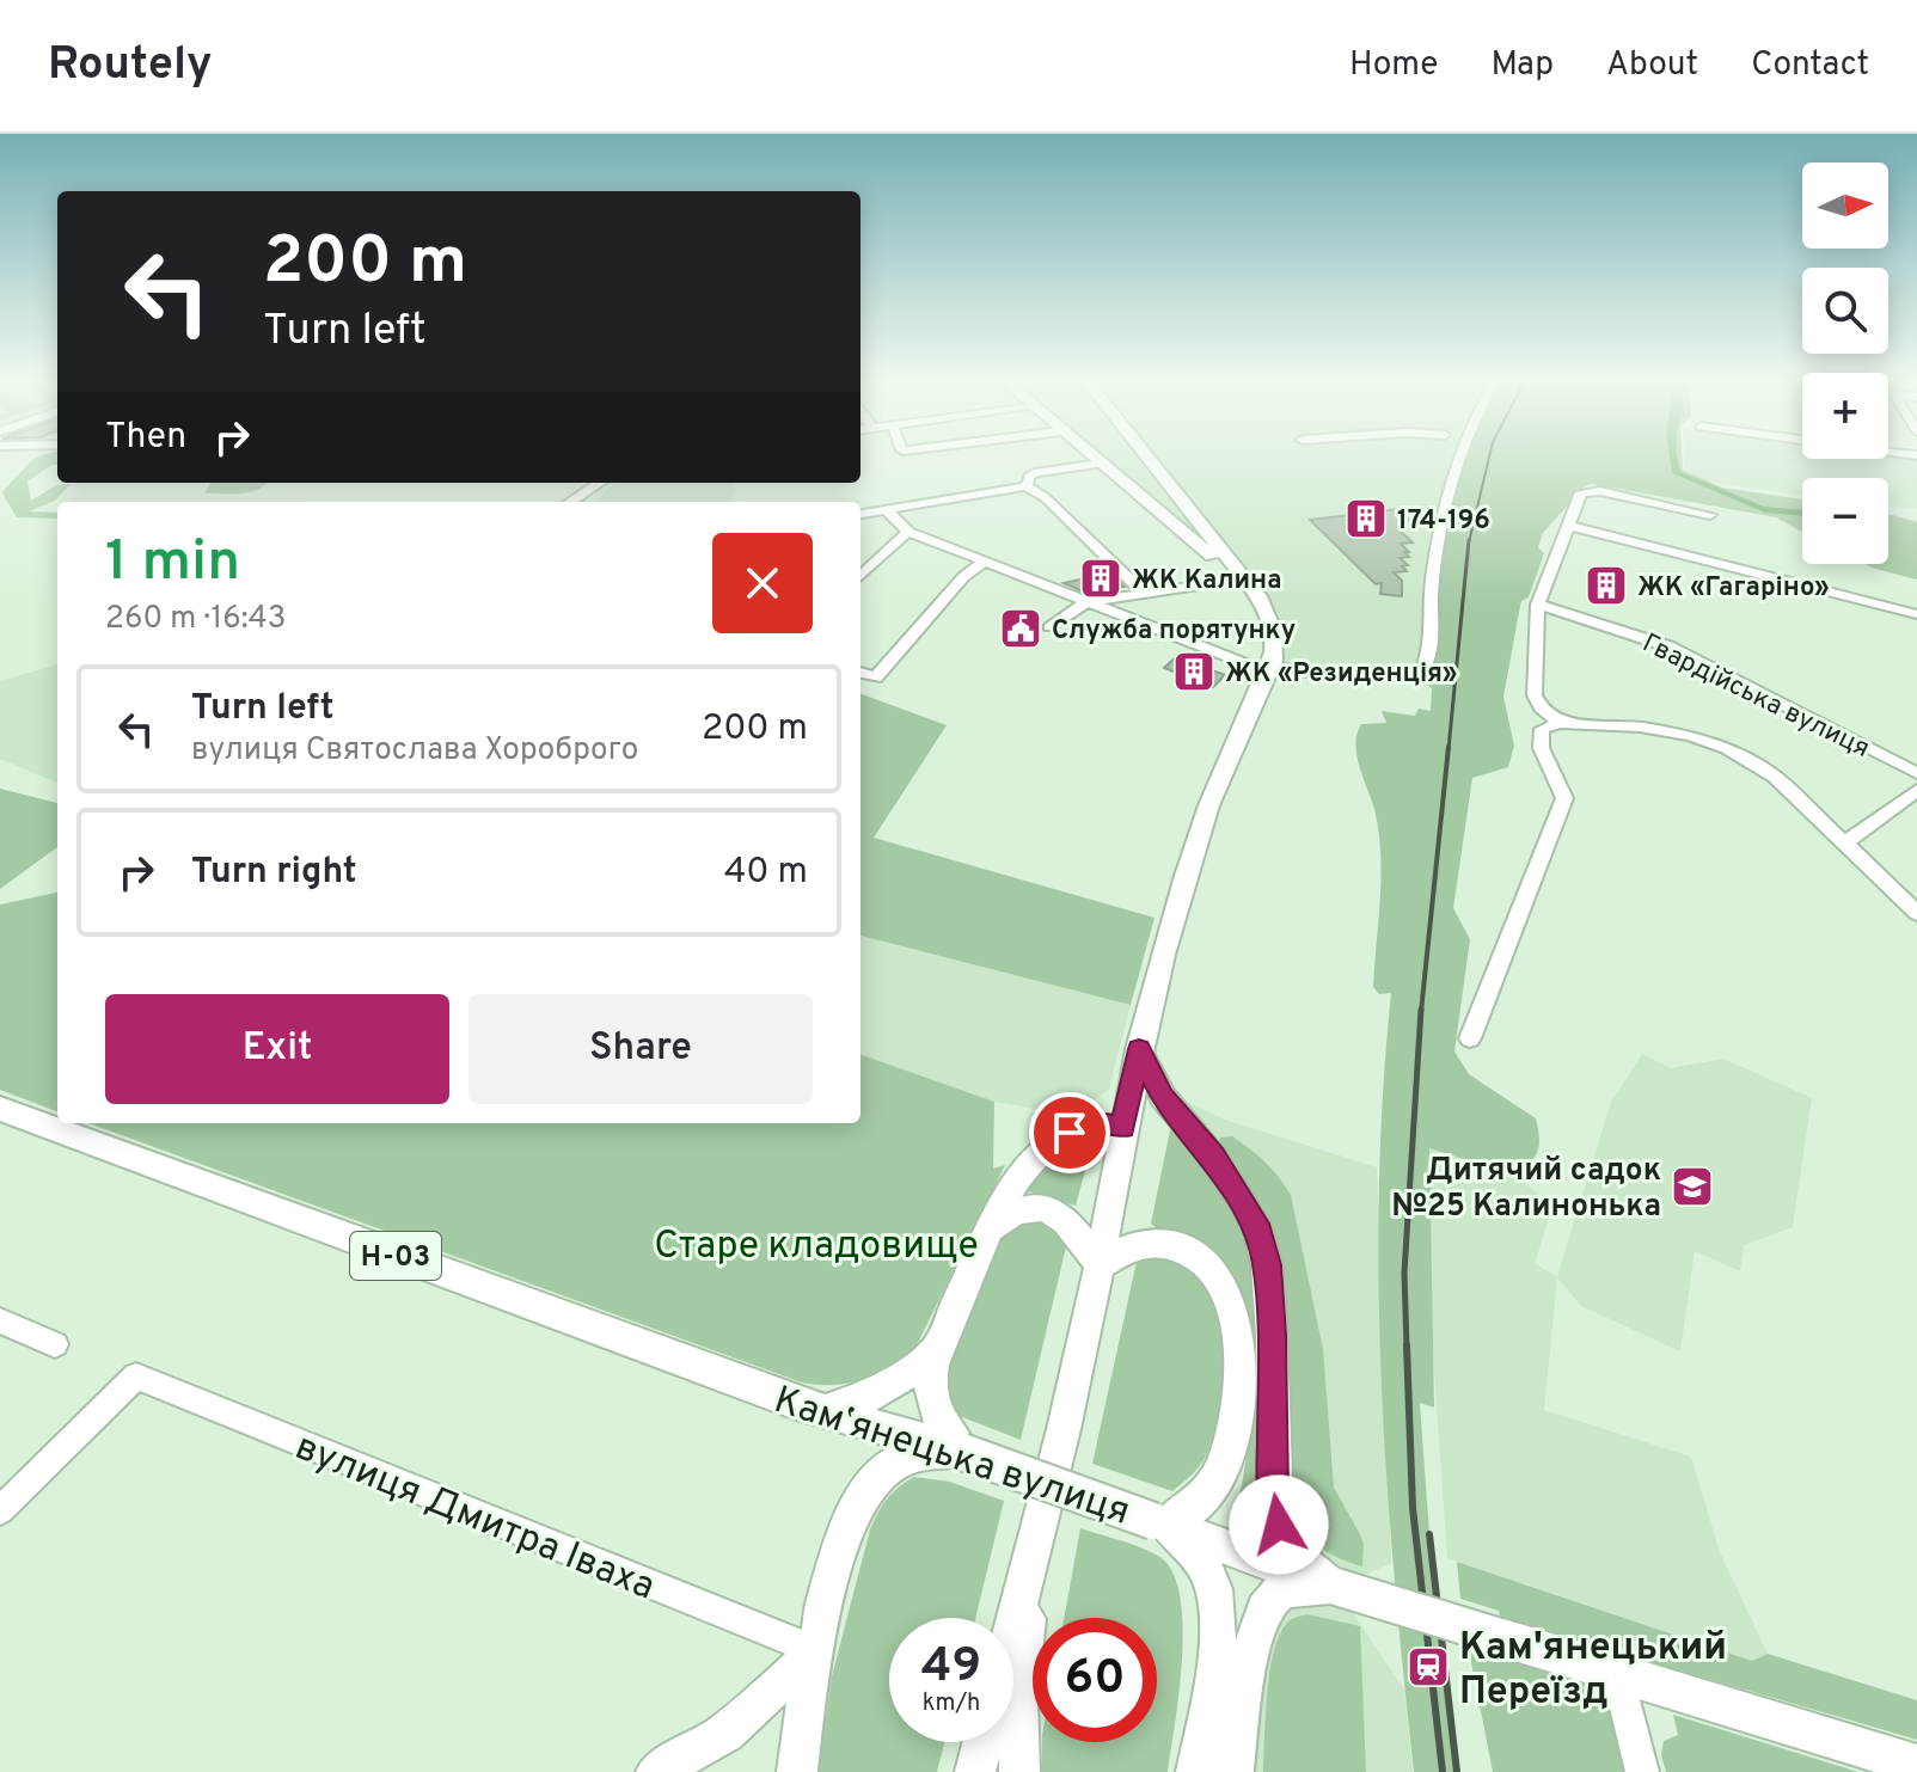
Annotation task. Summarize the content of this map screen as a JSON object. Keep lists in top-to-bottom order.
{
  "streets": {
    "main road": ["Н-03", "Камʼянецька вулиця"],
    "street": ["Гвардійська вулиця", "вулиця Дмитра Іваха"]
  },
  "crossings": [
    ["Н-03", "Камʼянецька вулиця"],
    ["Н-03", "вулиця Дмитра Іваха"]
  ],
  "parks": ["Старе кладовище"],
  "places": {
    "building": [
      "174-196",
      "ЖК Калина",
      "ЖК «Гагаріно»",
      "ЖК «Резиденція»"
    ],
    "public building": ["Служба порятунку"],
    "school or university": ["Дитячий садок №25 Калинонька"],
    "station": ["Кам'янецький Переїзд"]
  },
  "north": "right",
  "page": {
    "header": "Routely",
    "nav": [
      "Home",
      "Map",
      "About",
      "Contact"
    ],
    "map_buttons": ["+", "−"],
    "turn": ["200 m", "Turn left"],
    "then": "Then",
    "heading": ["1 min", "260 m · 16:43"],
    "list": [
      {
        "name": "Turn left",
        "note": "вулиця Святослава Хороброго",
        "value": "200 m"
      },
      {
        "name": "Turn right",
        "value": "40 m"
      }
    ],
    "buttons": ["Exit", "Share"],
    "speed": "49 km/h",
    "limit": "60"
  }
}
